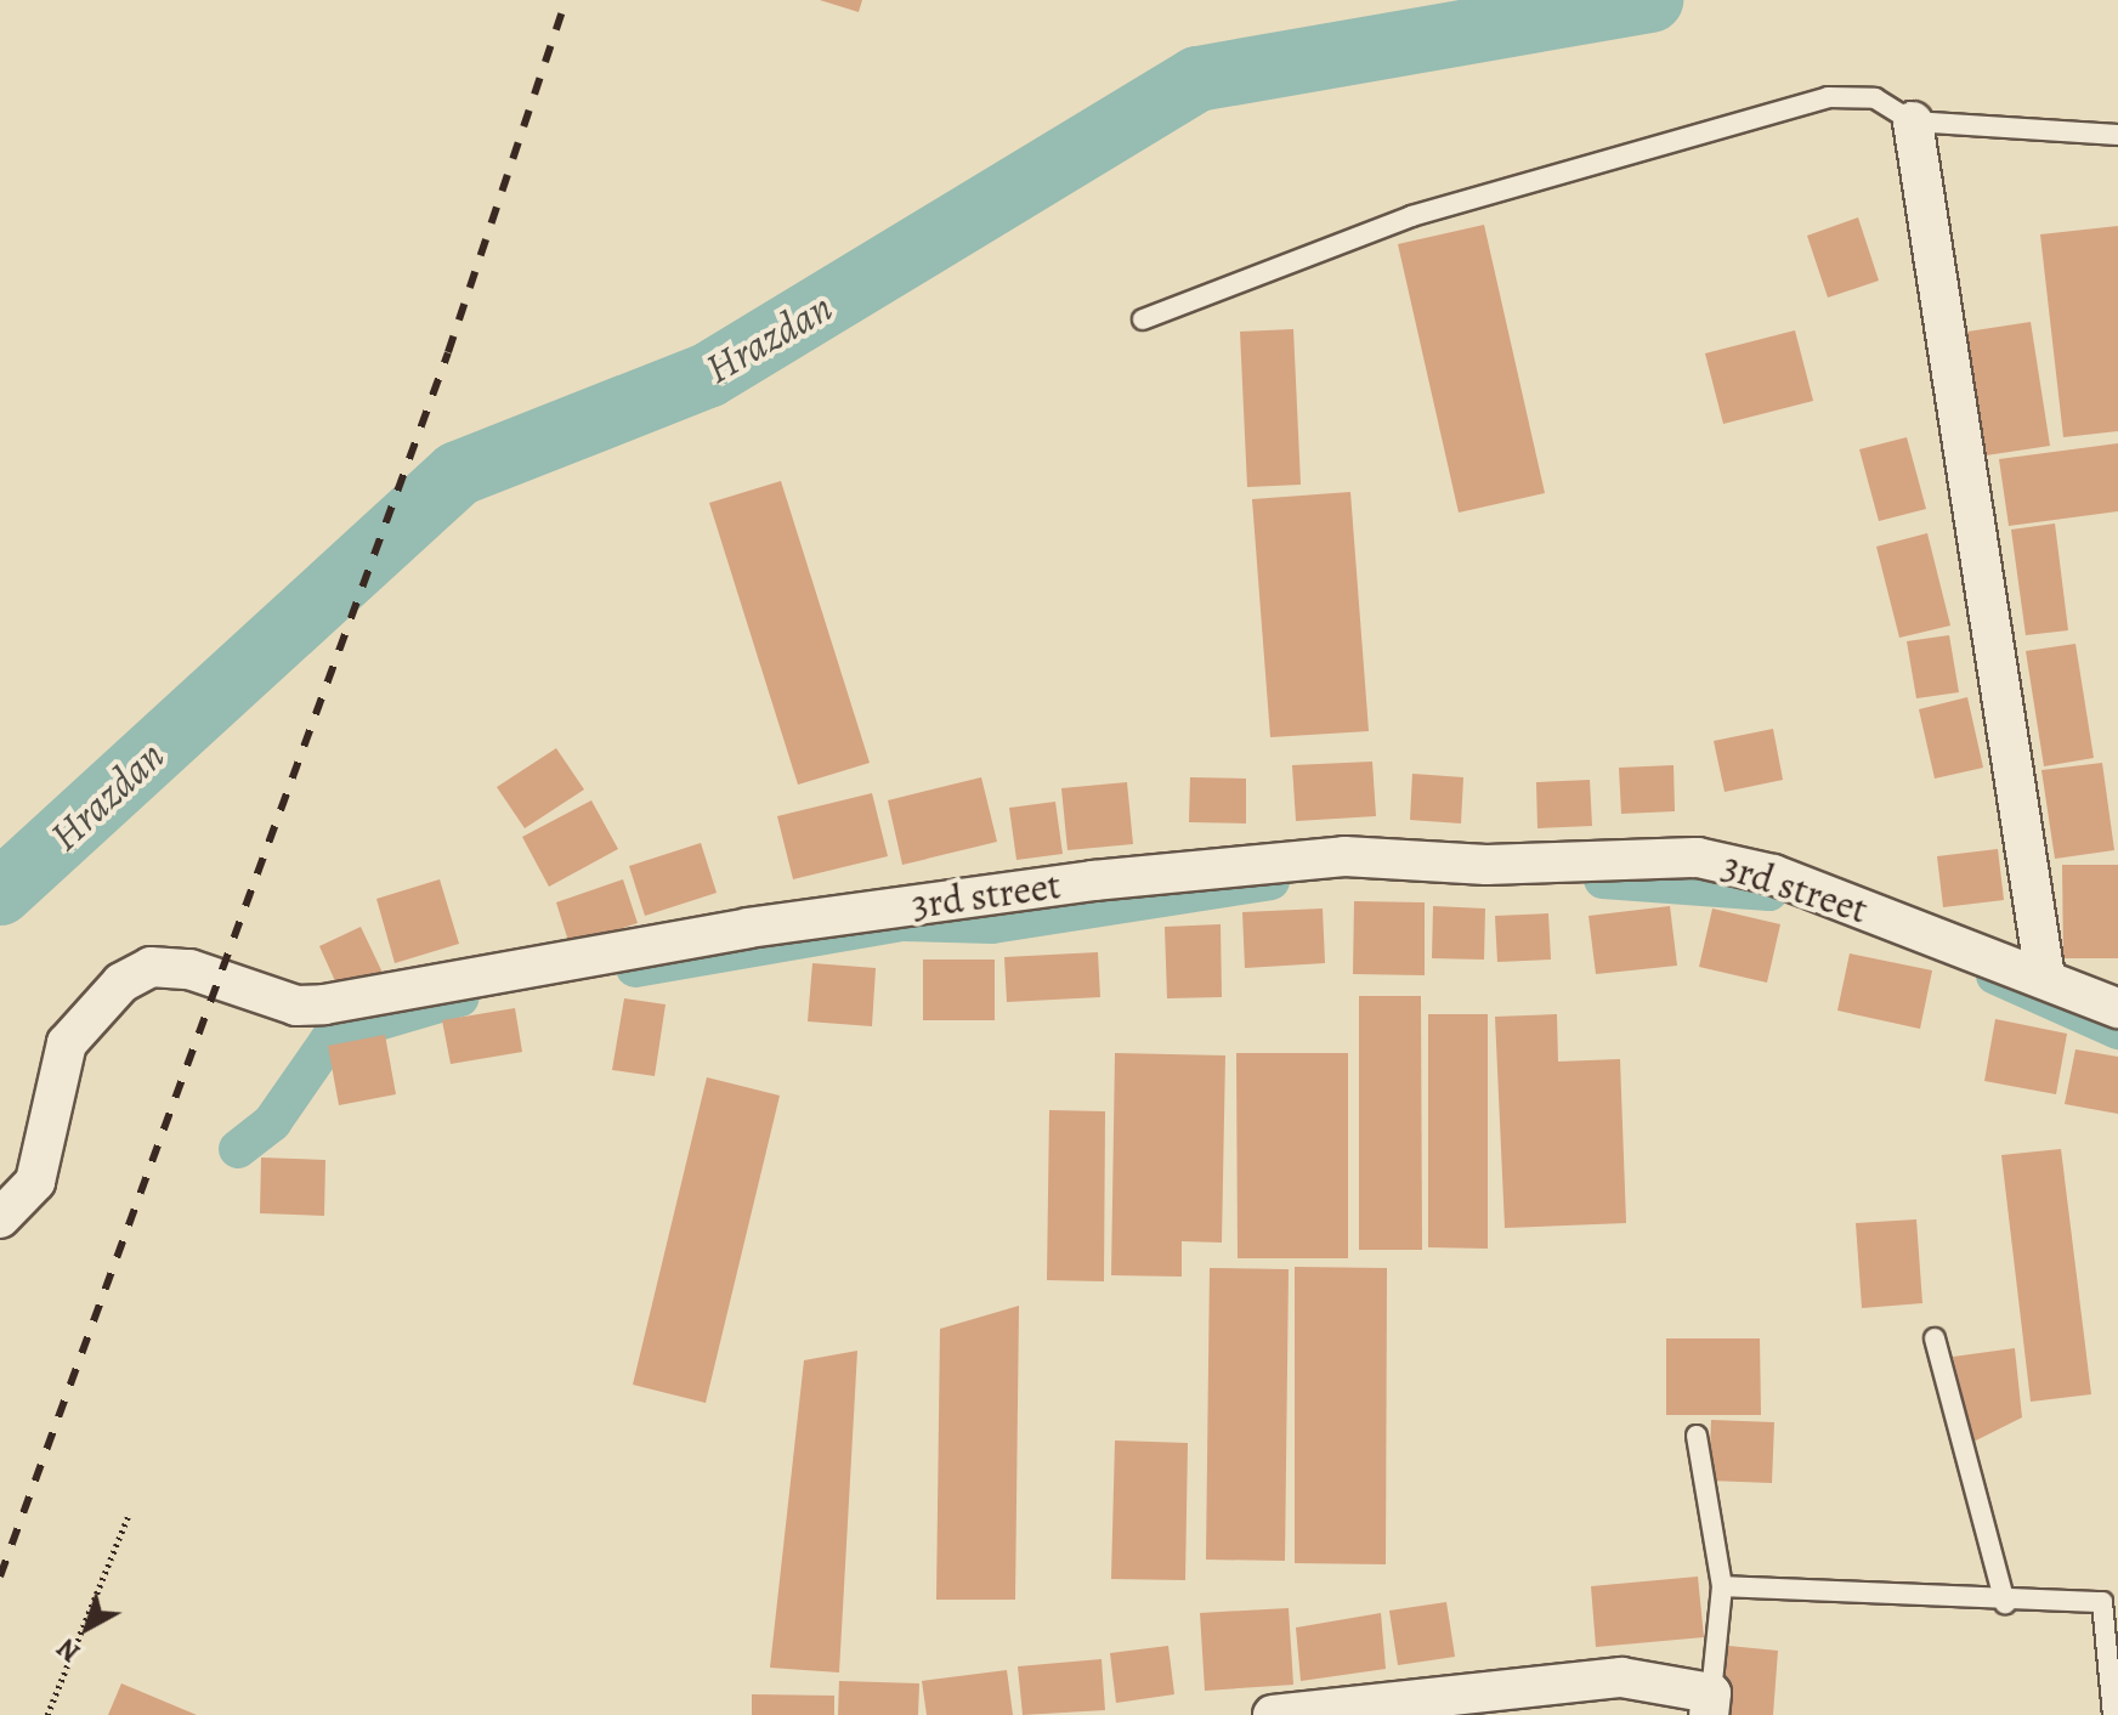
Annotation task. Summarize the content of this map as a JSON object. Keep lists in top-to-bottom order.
{
  "streets": {
    "street": ["3rd street"]
  },
  "water": ["Hrazdan"],
  "north": "bottom left"
}
